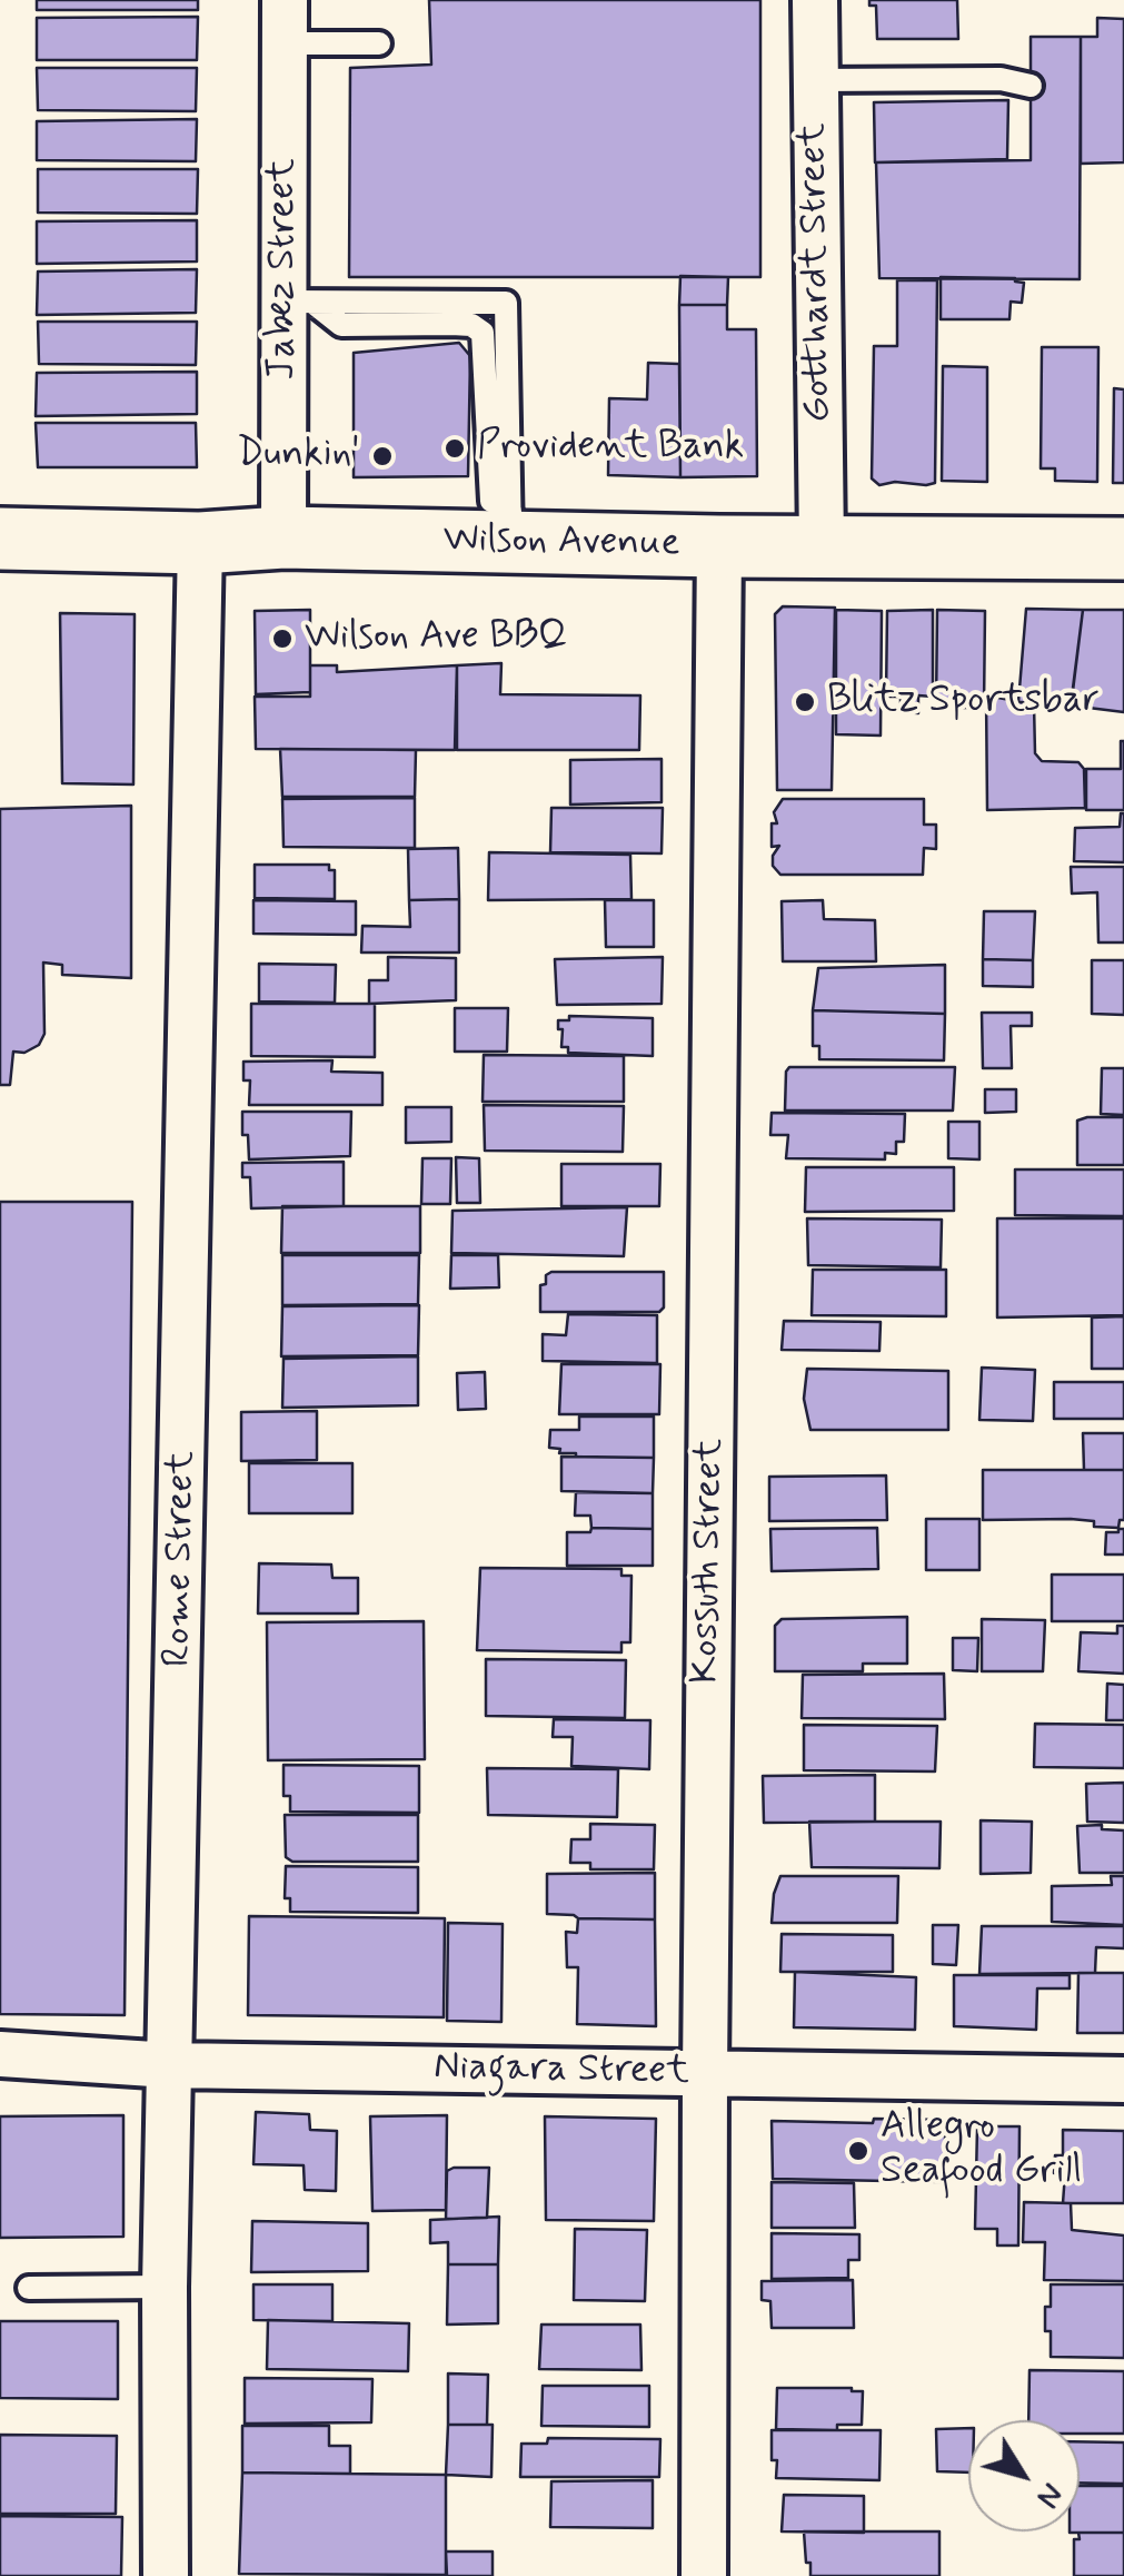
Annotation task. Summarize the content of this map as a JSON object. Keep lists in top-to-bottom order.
{
  "streets": {
    "main road": ["Wilson Avenue"],
    "street": [
      "Jabez Street",
      "Gotthardt Street",
      "Rome Street",
      "Kossuth Street",
      "Niagara Street"
    ]
  },
  "crossings": [
    ["Jabez Street", "Wilson Avenue"],
    ["Gotthardt Street", "Wilson Avenue"],
    ["Wilson Avenue", "Rome Street"],
    ["Wilson Avenue", "Kossuth Street"],
    ["Rome Street", "Niagara Street"],
    ["Kossuth Street", "Niagara Street"]
  ],
  "places": [
    "Provident Bank",
    "Dunkin'",
    "Wilson Ave BBQ",
    "Blitz Sportsbar",
    "Allegro Seafood Grill"
  ],
  "north": "bottom right"
}
